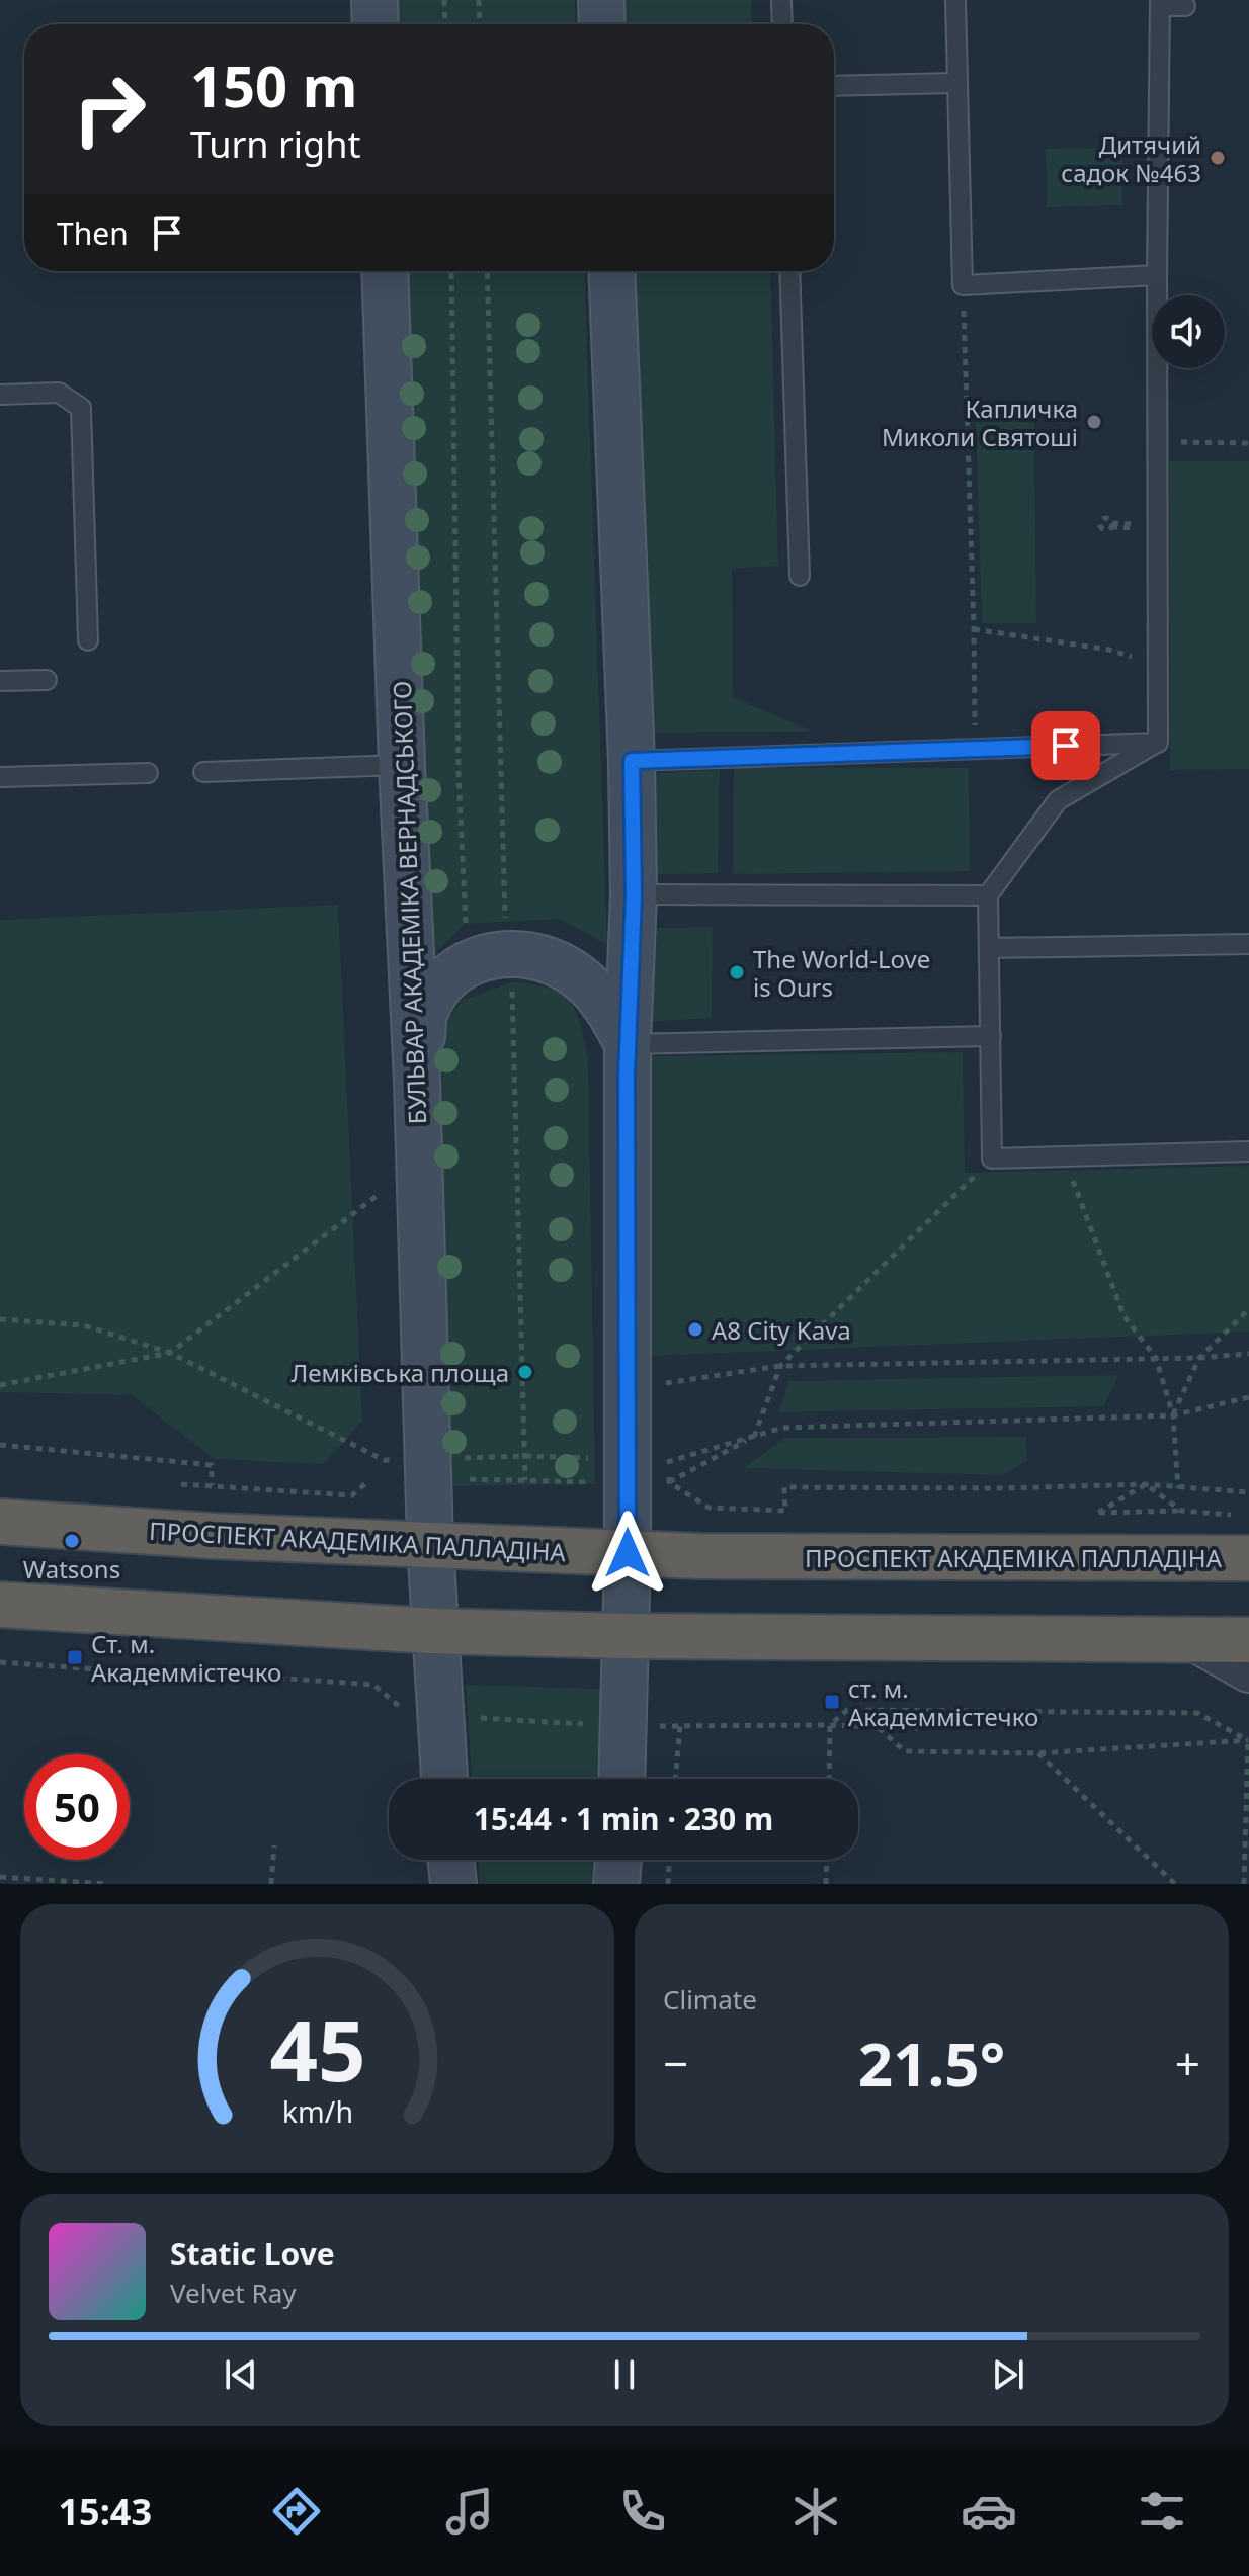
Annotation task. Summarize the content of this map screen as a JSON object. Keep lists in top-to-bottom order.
{
  "streets": {
    "highway": ["ПРОСПЕКТ АКАДЕМІКА ПАЛЛАДІНА"],
    "main road": ["БУЛЬВАР АКАДЕМІКА ВЕРНАДСЬКОГО"]
  },
  "crossings": [
    ["БУЛЬВАР АКАДЕМІКА ВЕРНАДСЬКОГО", "ПРОСПЕКТ АКАДЕМІКА ПАЛЛАДІНА"]
  ],
  "places": {
    "other": [
      "Дитячий садок №463",
      "Капличка Миколи Святоші",
      "The World-Love is Ours",
      "A8 City Kava",
      "Лемківська площа",
      "Watsons"
    ],
    "transit": ["Ст. м. Академмістечко", "ст. м. Академмістечко"]
  },
  "page": {
    "turn": ["150 m", "Turn right"],
    "then": "Then",
    "limit": "50",
    "trip": "15:44 · 1 min · 230 m",
    "tile": "Climate",
    "heat": ["−", "21.5°", "+"],
    "song": ["Static Love", "Velvet Ray"],
    "tabs": "15:43",
    "gauge": ["45", "km/h"]
  }
}
